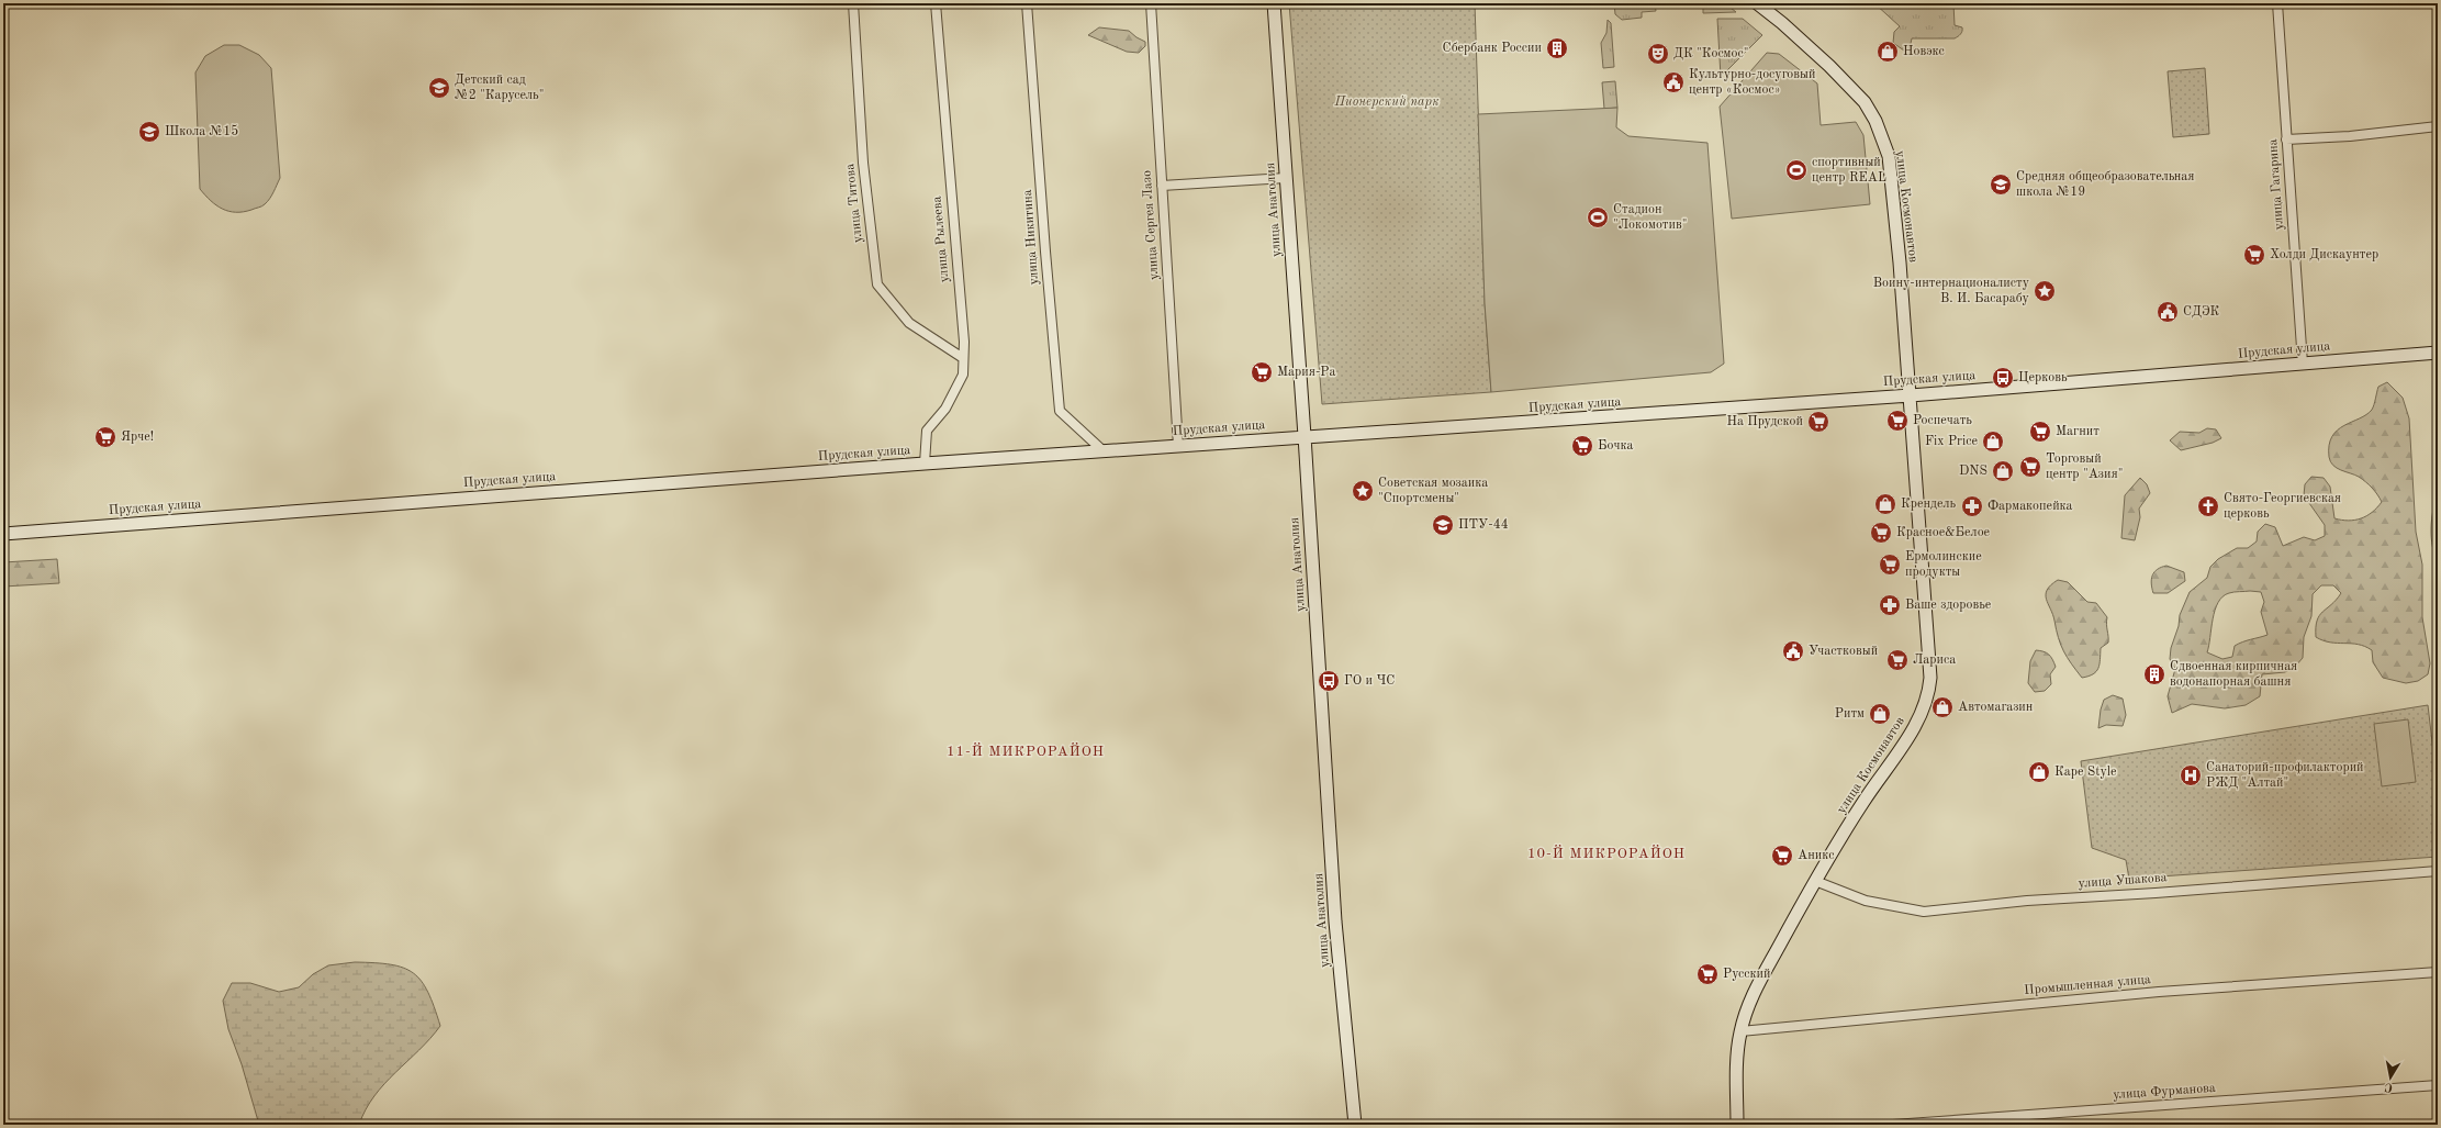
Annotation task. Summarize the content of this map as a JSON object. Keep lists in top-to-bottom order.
{
  "streets": {
    "street": [
      "улица Гагарина",
      "улица Титова",
      "улица Космонавтов",
      "улица Анатолия",
      "улица Сергея Лазо",
      "улица Никитина",
      "улица Рылеева",
      "Прудская улица",
      "улица Ушакова",
      "Промышленная улица",
      "улица Фурманова"
    ]
  },
  "crossings": [
    ["улица Гагарина", "Прудская улица"],
    ["улица Титова", "улица Рылеева"],
    ["улица Космонавтов", "Прудская улица"],
    ["улица Космонавтов", "улица Ушакова"],
    ["улица Космонавтов", "Промышленная улица"],
    ["улица Анатолия", "Прудская улица"],
    ["улица Сергея Лазо", "Прудская улица"],
    ["улица Никитина", "Прудская улица"],
    ["улица Рылеева", "Прудская улица"]
  ],
  "districts": ["11-Й МИКРОРАЙОН", "10-Й МИКРОРАЙОН"],
  "parks": ["Пионерский парк"],
  "places": {
    "building": ["Сбербанк России", "Сдвоенная кирпичная водонапорная башня"],
    "shop": [
      "Новэкс",
      "Fix Price",
      "DNS",
      "Крендель",
      "Автомагазин",
      "Ритм",
      "Каре Style"
    ],
    "theatre": ["ДК \"Космос\""],
    "public building": ["Культурно-досуговый центр «Космос»", "СДЭК", "Участковый"],
    "school or university": [
      "Детский сад №2 \"Карусель\"",
      "Школа №15",
      "Средняя общеобразовательная школа №19",
      "ПТУ-44"
    ],
    "sports": ["спортивный центр REAL", "Стадион \"Локомотив\""],
    "supermarket": [
      "Холди Дискаунтер",
      "Мария-Ра",
      "Роспечать",
      "На Прудской",
      "Магнит",
      "Ярче!",
      "Бочка",
      "Торговый центр \"Азия\"",
      "Красное&Белое",
      "Ермолинские продукты",
      "Лариса",
      "Аникс",
      "Русский"
    ],
    "place": ["Воину-интернационалисту В. И. Басарабу", "Советская мозаика \"Спортсмены\""],
    "bus stop": ["Церковь", "ГО и ЧС"],
    "pharmacy": ["Фармакопейка", "Ваше здоровье"],
    "church": ["Свято-Георгиевская церковь"],
    "hospital": ["Санаторий-профилакторий РЖД \"Алтай\""]
  },
  "north": "bottom"
}
